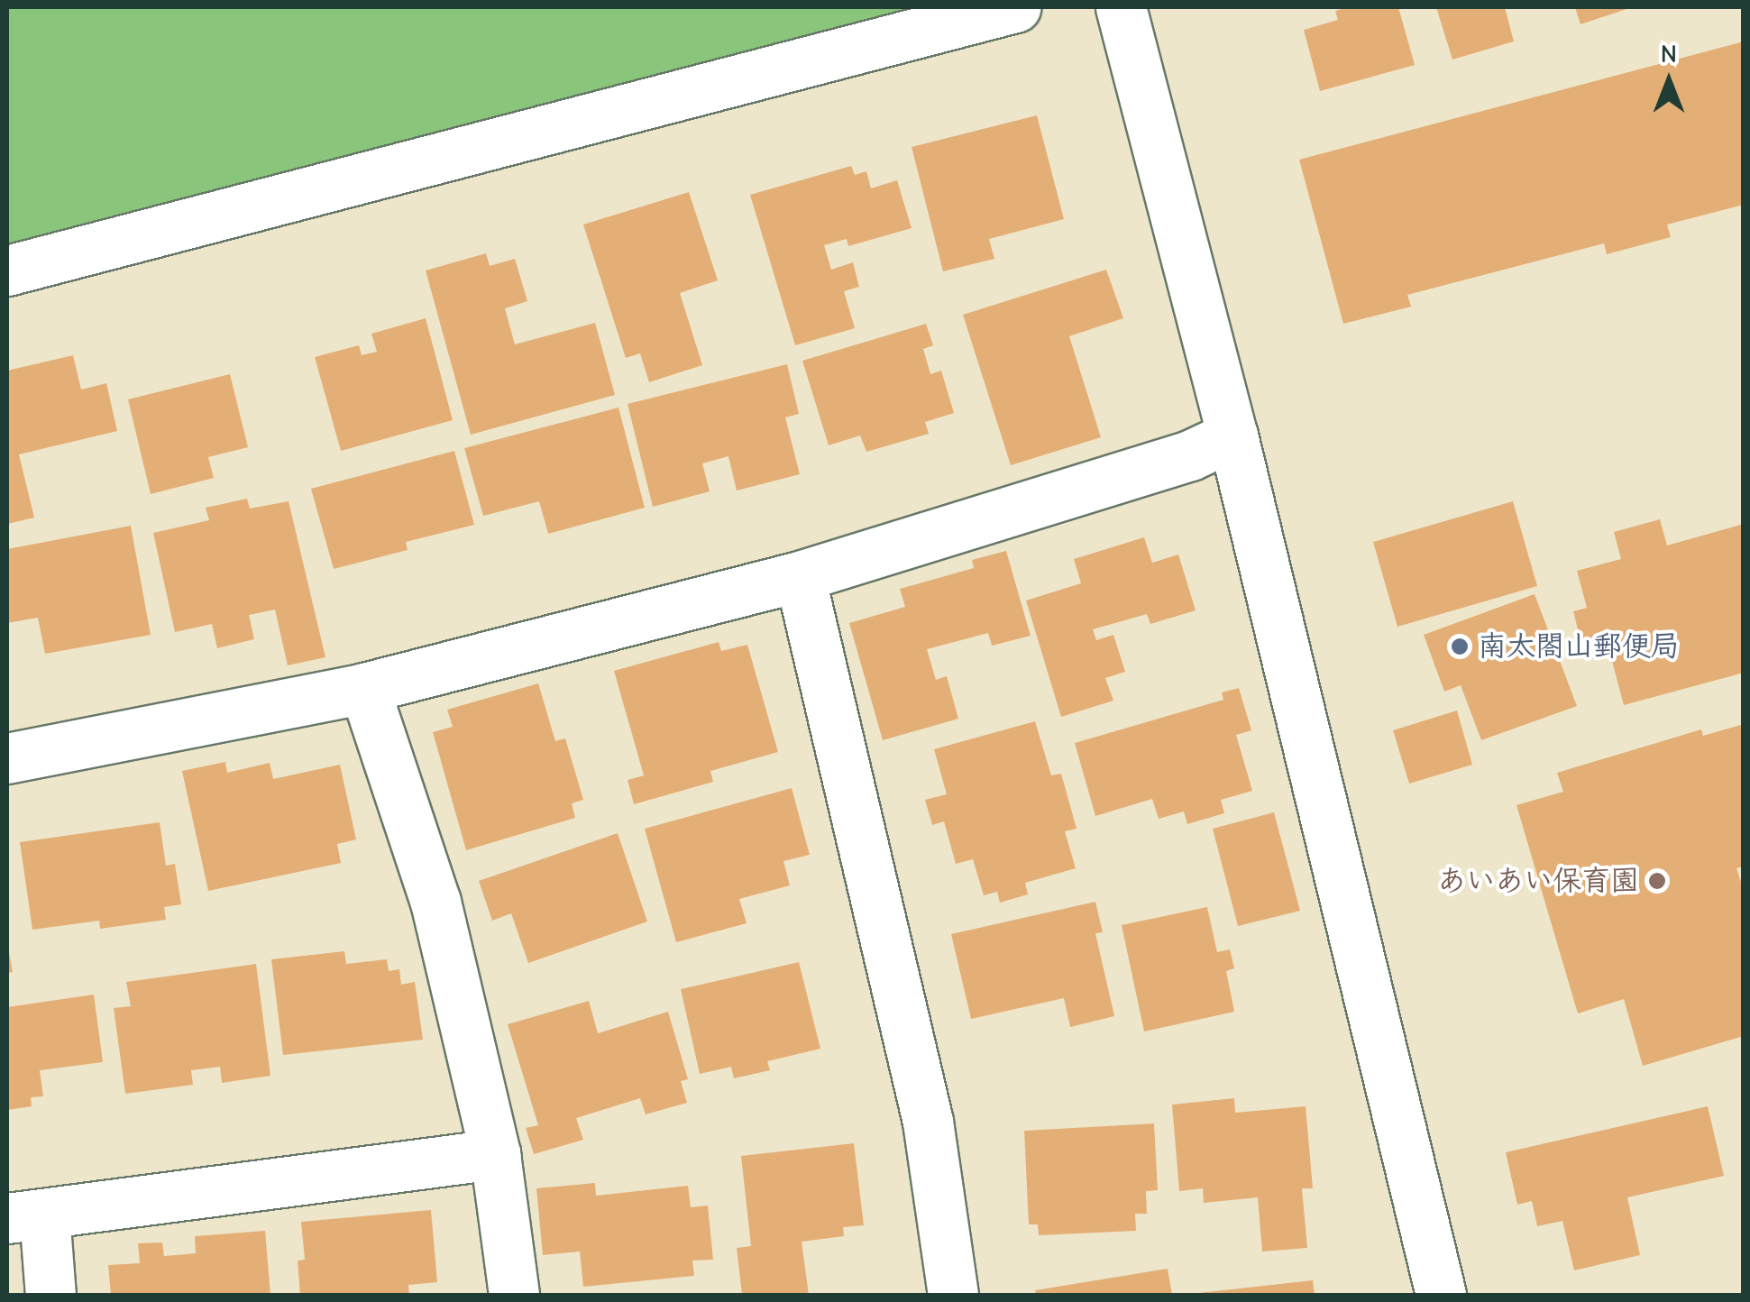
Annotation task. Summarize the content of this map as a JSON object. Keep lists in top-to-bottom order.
{
  "places": ["南太閤山郵便局", "あいあい保育園"],
  "north": "top"
}
